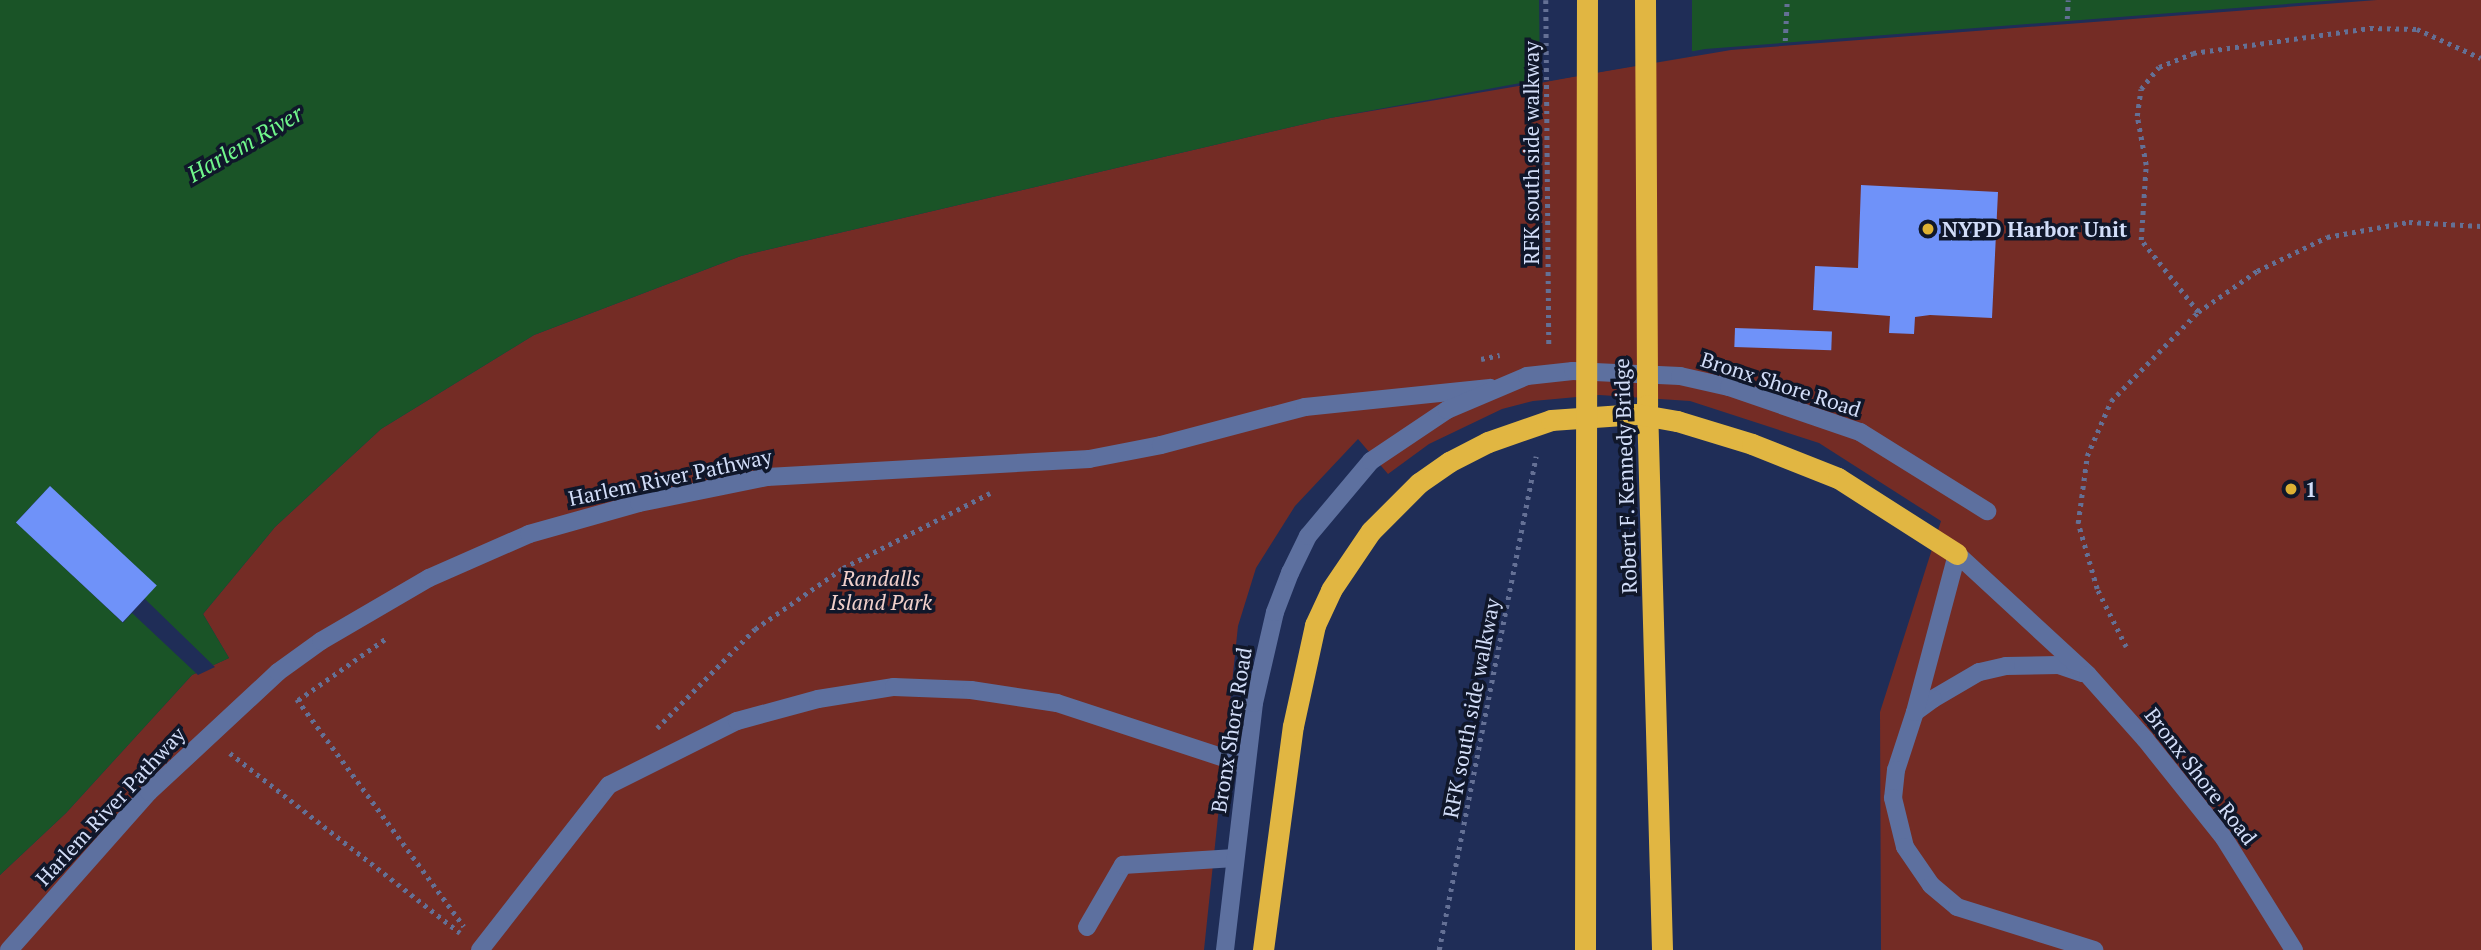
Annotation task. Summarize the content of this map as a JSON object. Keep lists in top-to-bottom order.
{
  "streets": {
    "highway": ["Robert F. Kennedy Bridge"],
    "street": ["Bronx Shore Road", "Harlem River Pathway"],
    "path": ["RFK south side walkway"]
  },
  "crossings": [
    ["Bronx Shore Road", "Harlem River Pathway"]
  ],
  "water": ["Harlem River"],
  "parks": ["Randalls Island Park"],
  "places": ["NYPD Harbor Unit", "1"]
}
